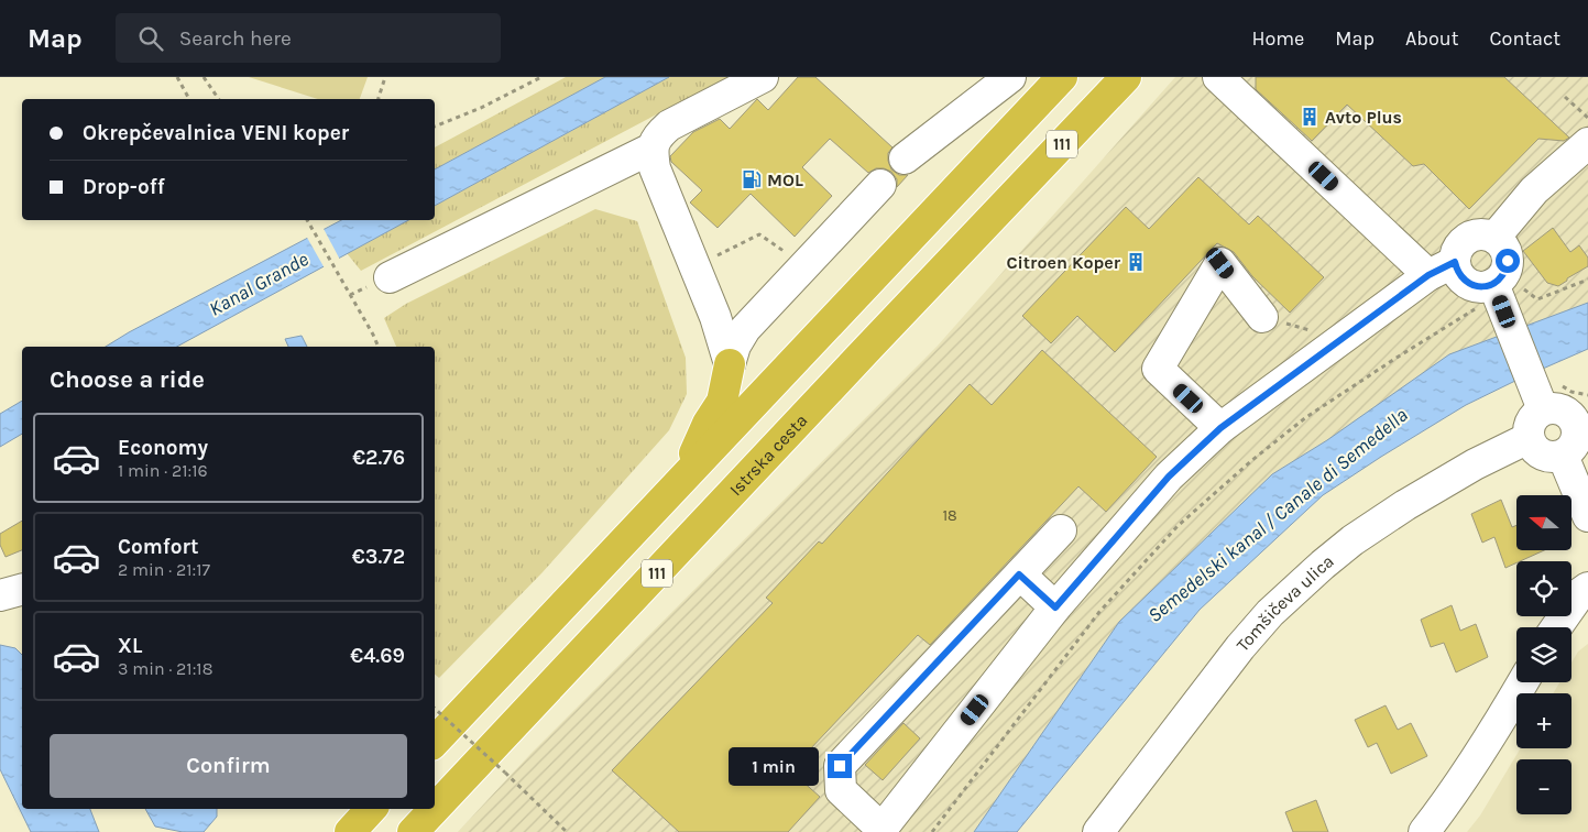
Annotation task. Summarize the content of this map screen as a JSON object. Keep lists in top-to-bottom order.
{
  "streets": {
    "highway": ["111", "Istrska cesta"],
    "street": ["Tomšičeva ulica"]
  },
  "water": ["Kanal Grande", "Semedelski kanal / Canale di Semedella"],
  "places": {
    "building": ["Avto Plus", "Citroen Koper"],
    "fuel station": ["MOL"]
  },
  "house_numbers": ["18"],
  "north": "left",
  "page": {
    "header": "Map",
    "search": "Search here",
    "nav": [
      "Home",
      "Map",
      "About",
      "Contact"
    ],
    "banner": ["Okrepčevalnica VENI koper", "Drop-off"],
    "heading": "Choose a ride",
    "list": [
      {
        "name": "Economy",
        "note": "1 min · 21:16",
        "value": "€2.76"
      },
      {
        "name": "Comfort",
        "note": "2 min · 21:17",
        "value": "€3.72"
      },
      {
        "name": "XL",
        "note": "3 min · 21:18",
        "value": "€4.69"
      }
    ],
    "map_buttons": ["+", "−"],
    "buttons": "Confirm",
    "bubble": "1 min"
  }
}
